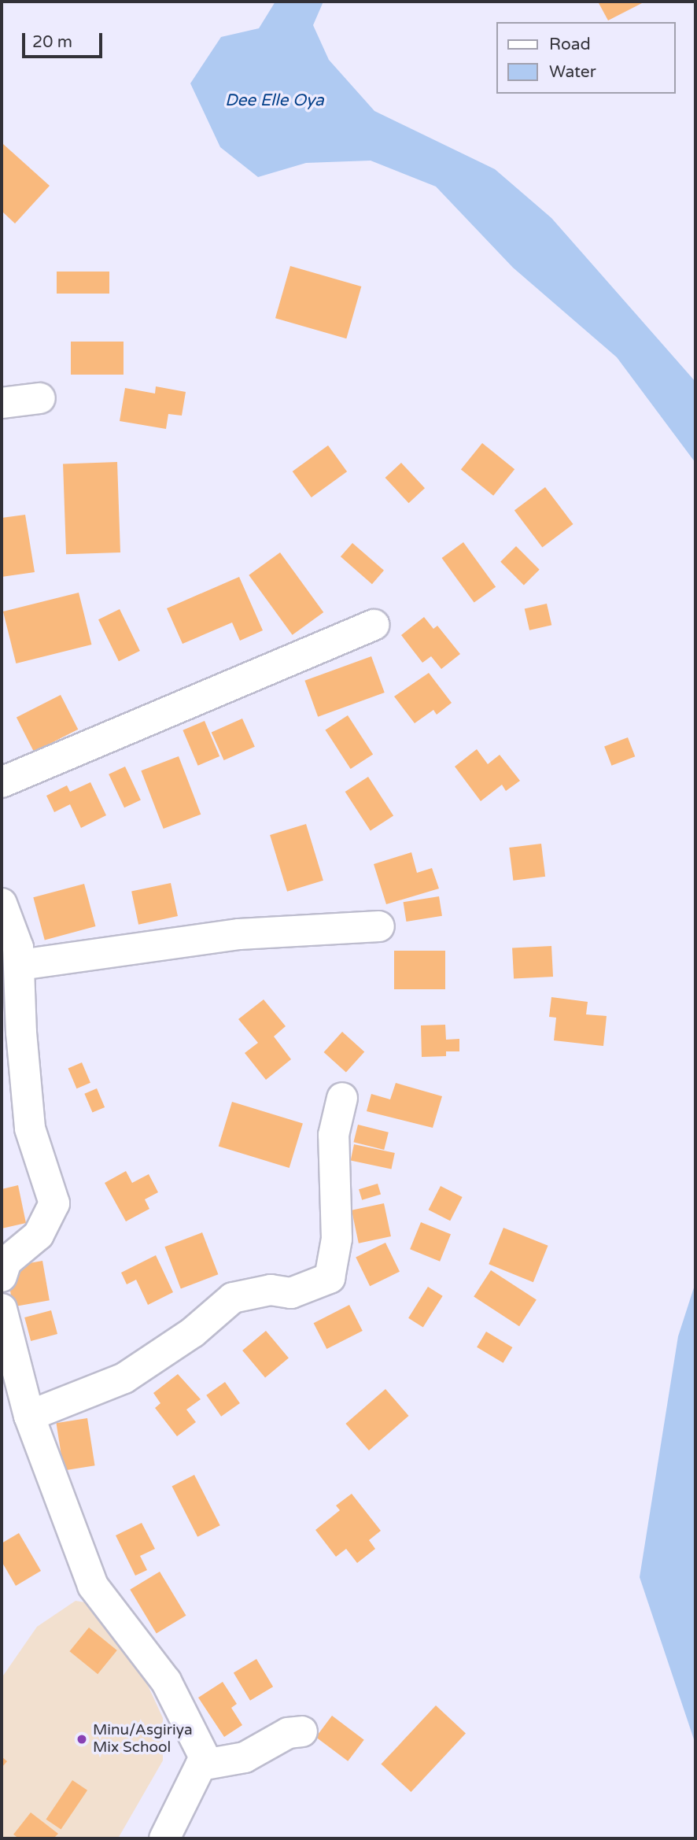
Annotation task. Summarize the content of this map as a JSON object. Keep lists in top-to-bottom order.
{
  "water": ["Dee Elle Oya"],
  "places": ["Minu/Asgiriya Mix School"],
  "legend": ["Road", "Water"],
  "scale_bar": "20 m"
}
